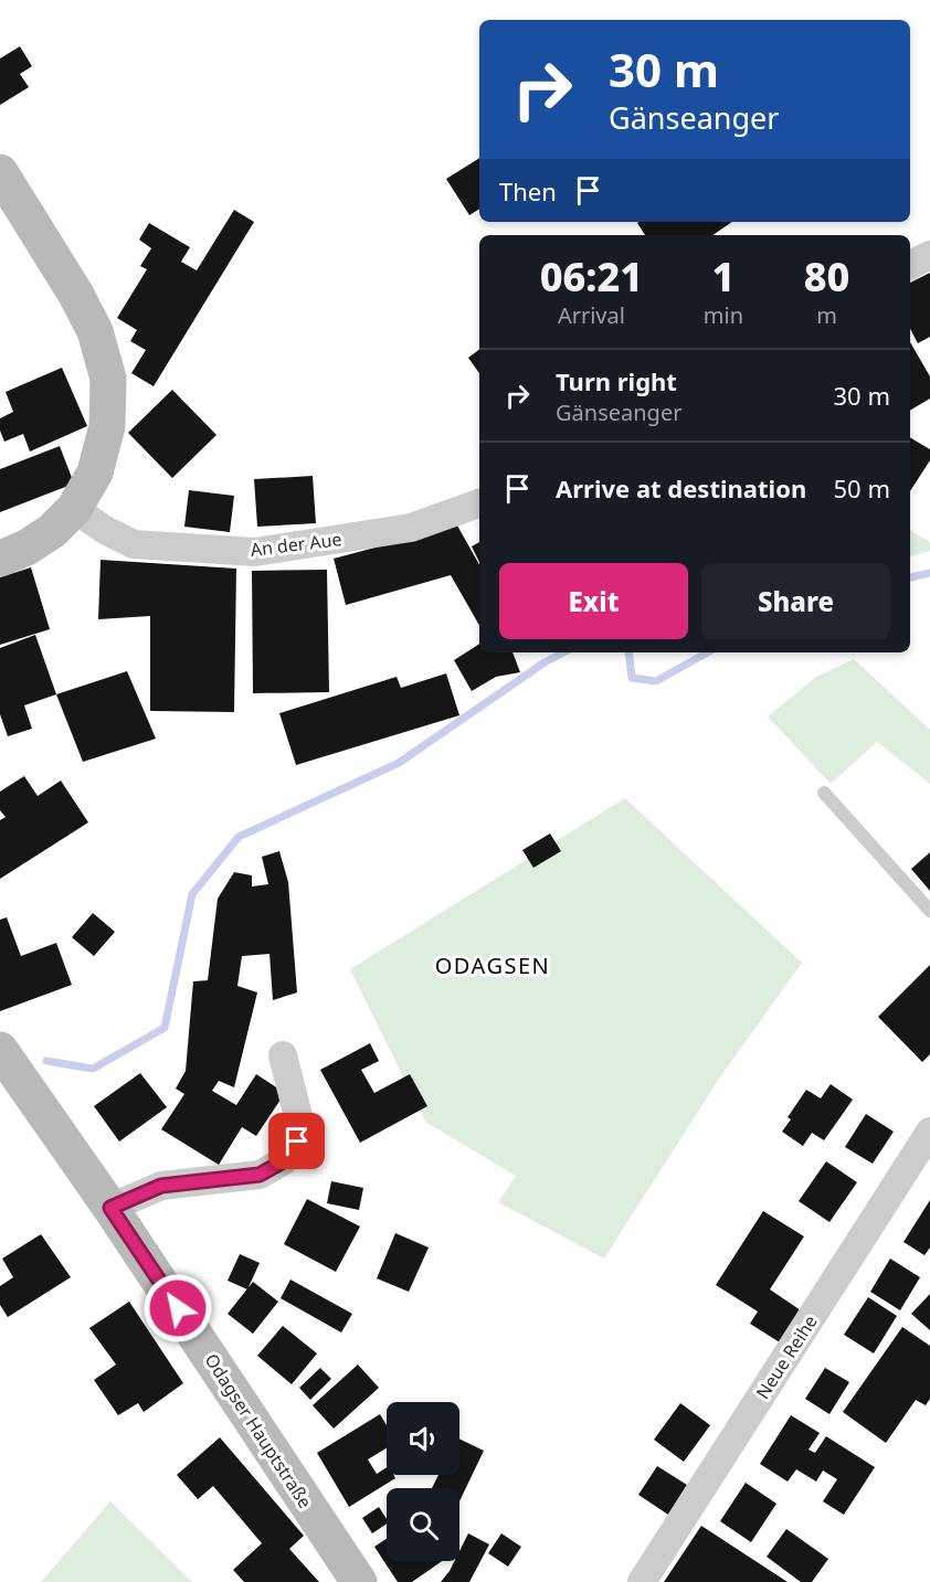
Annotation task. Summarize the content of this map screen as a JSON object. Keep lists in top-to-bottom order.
{
  "streets": {
    "main road": ["Odagser Hauptstraße"],
    "street": ["An der Aue", "Neue Reihe"]
  },
  "districts": ["ODAGSEN"],
  "page": {
    "turn": ["30 m", "Gänseanger"],
    "then": "Then",
    "eta": [
      "06:21",
      "Arrival",
      "1",
      "min",
      "80",
      "m"
    ],
    "list": [
      {
        "name": "Turn right",
        "note": "Gänseanger",
        "value": "30 m"
      },
      {
        "name": "Arrive at destination",
        "value": "50 m"
      }
    ],
    "buttons": ["Exit", "Share"]
  }
}
